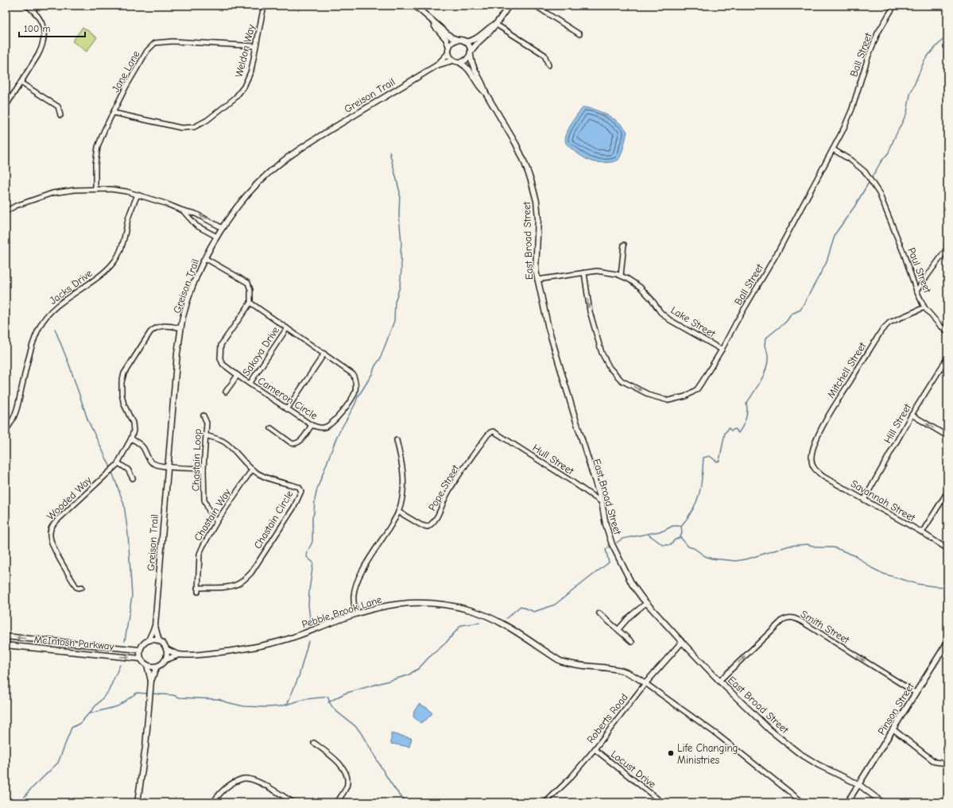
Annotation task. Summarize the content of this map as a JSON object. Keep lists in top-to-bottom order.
{
  "streets": {
    "street": [
      "Weldon Way",
      "Ball Street",
      "Jane Lane",
      "Greison Trail",
      "East Broad Street",
      "Paul Street",
      "Jacks Drive",
      "Lake Street",
      "Sakoya Drive",
      "Mitchell Street",
      "Cameron Circle",
      "Hill Street",
      "Hull Street",
      "Chastain Loop",
      "Pope Street",
      "Wooded Way",
      "Savannah Street",
      "Chastain Way",
      "Chastain Circle",
      "Pebble Brook Lane",
      "Smith Street",
      "McIntosh Parkway",
      "Pinson Street",
      "Roberts Road",
      "Locust Drive"
    ]
  },
  "crossings": [
    ["Weldon Way", "Jane Lane"],
    ["Ball Street", "Paul Street"],
    ["Ball Street", "Lake Street"],
    ["Greison Trail", "East Broad Street"],
    ["Greison Trail", "Wooded Way"],
    ["Greison Trail", "Pebble Brook Lane"],
    ["Greison Trail", "McIntosh Parkway"],
    ["East Broad Street", "Lake Street"],
    ["East Broad Street", "Hull Street"],
    ["East Broad Street", "Smith Street"],
    ["East Broad Street", "Pinson Street"],
    ["East Broad Street", "Roberts Road"],
    ["Paul Street", "Mitchell Street"],
    ["Sakoya Drive", "Cameron Circle"],
    ["Mitchell Street", "Savannah Street"],
    ["Hill Street", "Savannah Street"],
    ["Hull Street", "Pope Street"],
    ["Chastain Loop", "Chastain Way"],
    ["Chastain Loop", "Chastain Circle"],
    ["Chastain Way", "Chastain Circle"],
    ["Pebble Brook Lane", "McIntosh Parkway"],
    ["Pebble Brook Lane", "Roberts Road"],
    ["Smith Street", "Pinson Street"],
    ["Roberts Road", "Locust Drive"]
  ],
  "one_way": ["Smith Street"],
  "places": ["Life Changing Ministries"],
  "scale_bar": "100 m"
}
